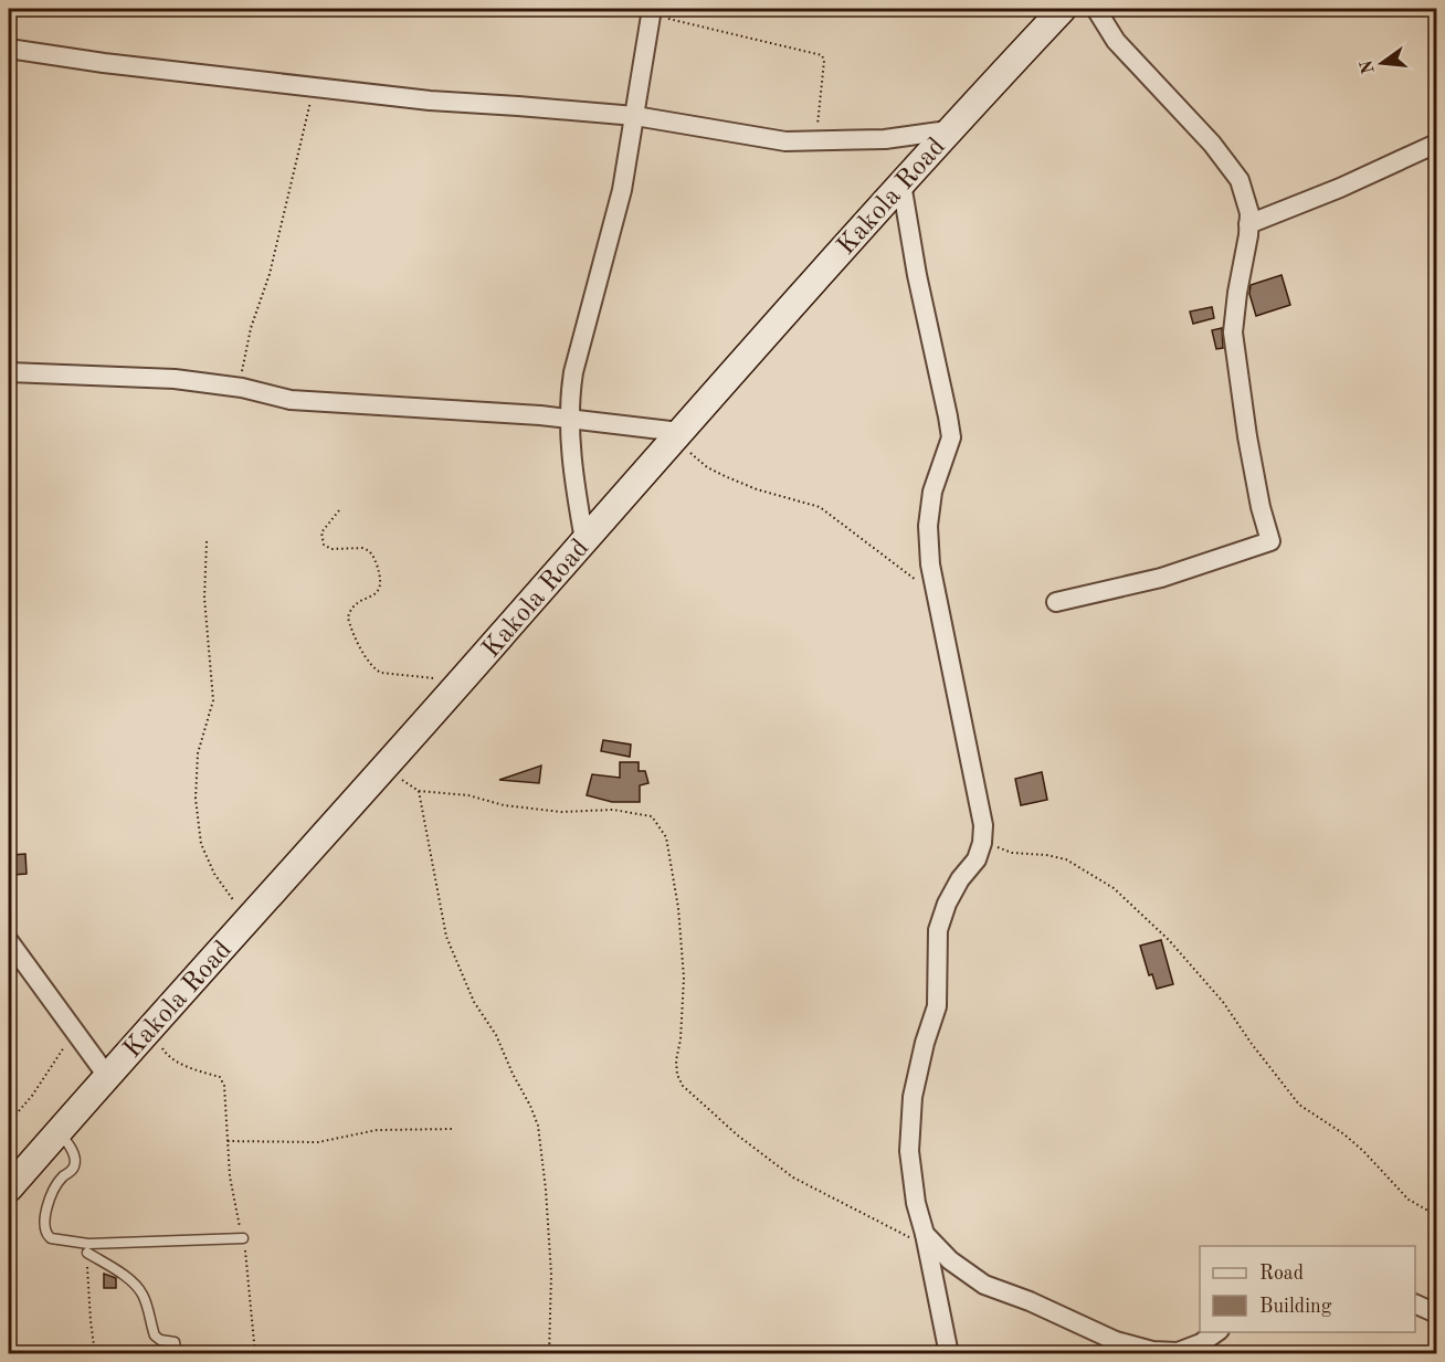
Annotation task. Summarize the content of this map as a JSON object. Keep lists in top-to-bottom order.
{
  "streets": {
    "main road": ["Kakola Road"]
  },
  "legend": ["Road", "Building"],
  "north": "left"
}
